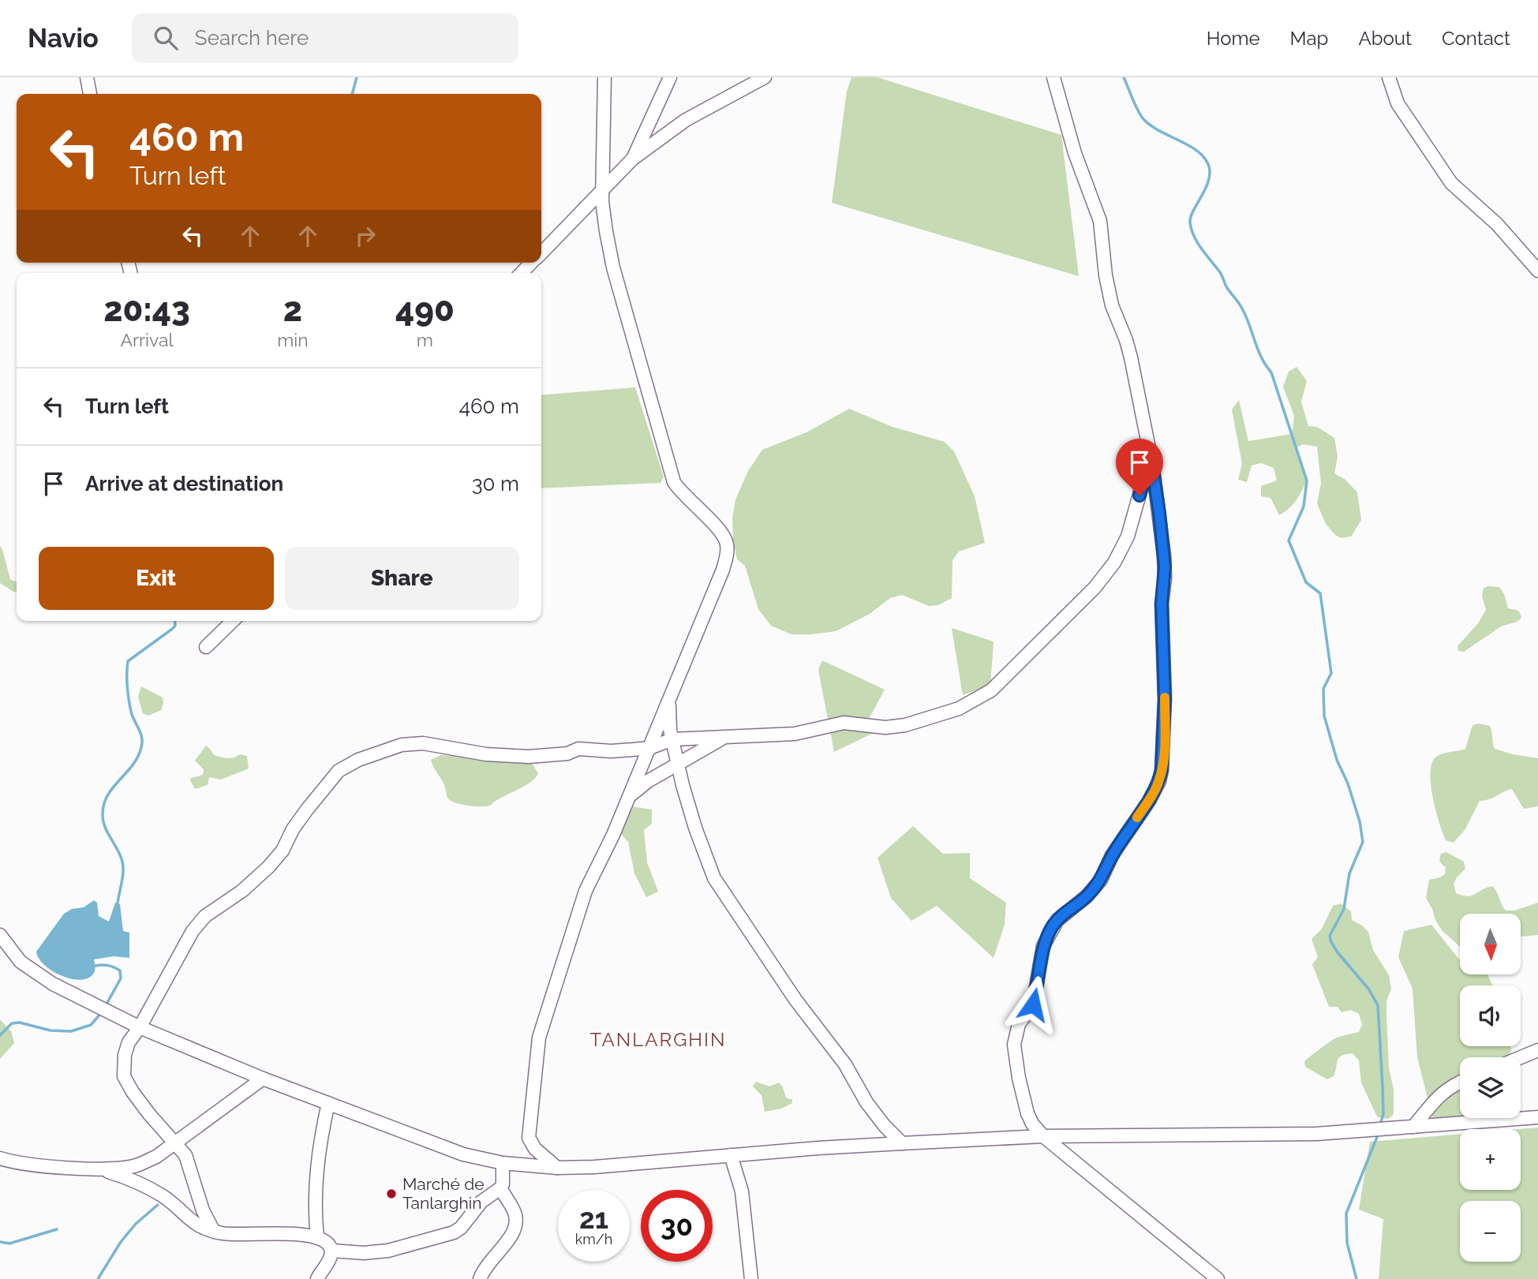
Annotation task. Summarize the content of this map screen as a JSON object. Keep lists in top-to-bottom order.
{
  "districts": ["TANLARGHIN"],
  "places": ["Marché de Tanlarghin"],
  "north": "bottom",
  "page": {
    "header": "Navio",
    "search": "Search here",
    "nav": [
      "Home",
      "Map",
      "About",
      "Contact"
    ],
    "turn": ["460 m", "Turn left"],
    "eta": [
      "20:43",
      "Arrival",
      "2",
      "min",
      "490",
      "m"
    ],
    "list": [
      {
        "name": "Turn left",
        "value": "460 m"
      },
      {
        "name": "Arrive at destination",
        "value": "30 m"
      }
    ],
    "buttons": ["Exit", "Share"],
    "map_buttons": ["+", "−"],
    "speed": "21 km/h",
    "limit": "30"
  }
}
